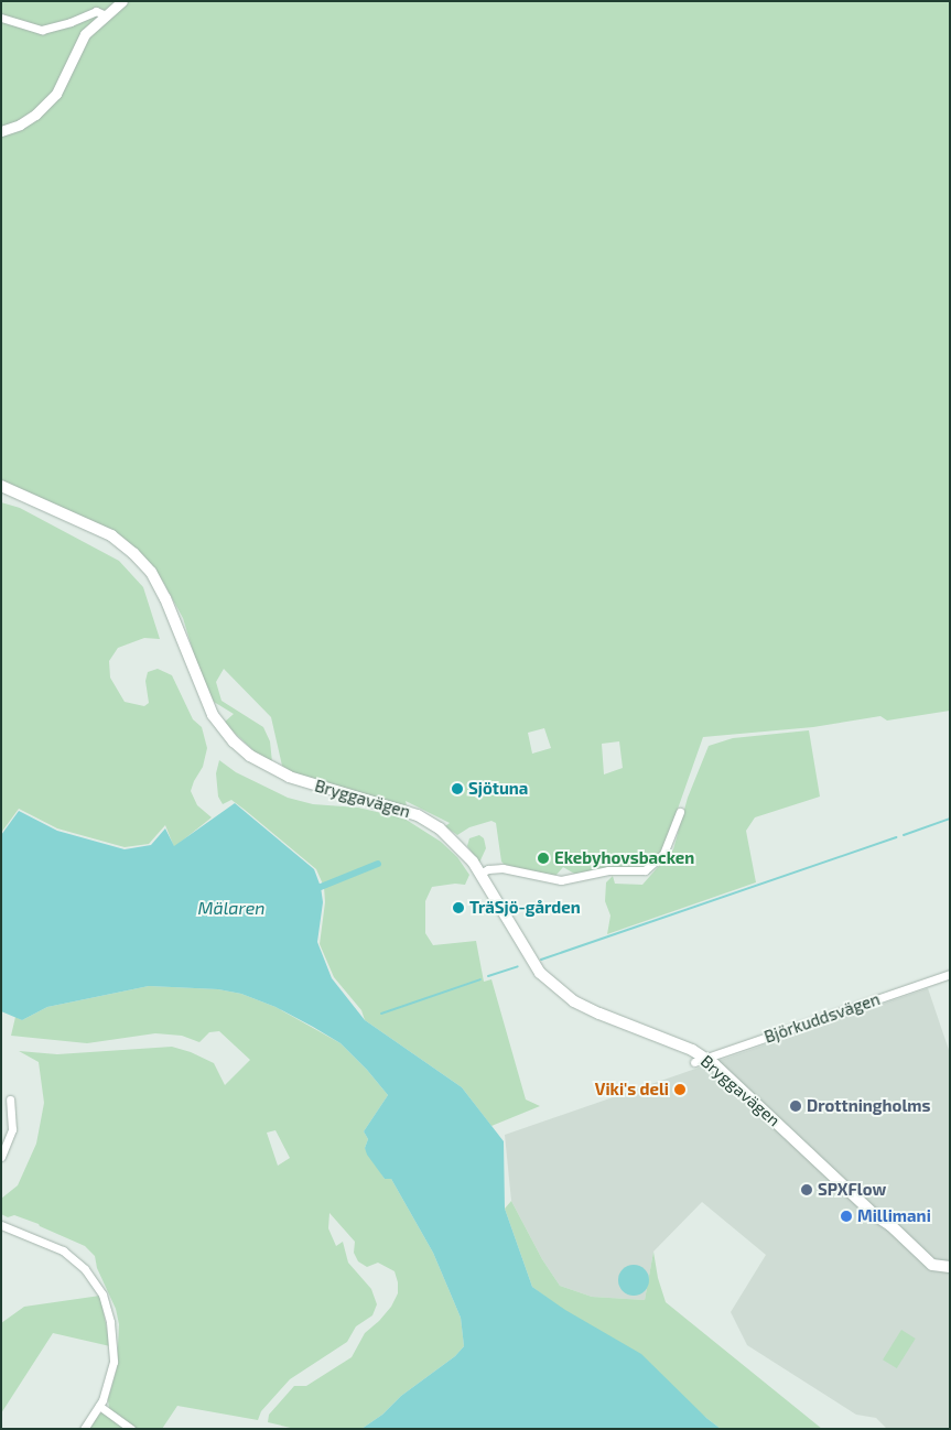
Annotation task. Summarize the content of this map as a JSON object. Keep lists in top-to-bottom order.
{
  "streets": {
    "main road": ["Bryggavägen"],
    "street": ["Björkuddsvägen"]
  },
  "crossings": [
    ["Bryggavägen", "Björkuddsvägen"]
  ],
  "water": ["Mälaren"],
  "places": [
    "Sjötuna",
    "Ekebyhovsbacken",
    "TräSjö-gården",
    "Viki's deli",
    "Drottningholms",
    "SPXFlow",
    "Millimani"
  ]
}
